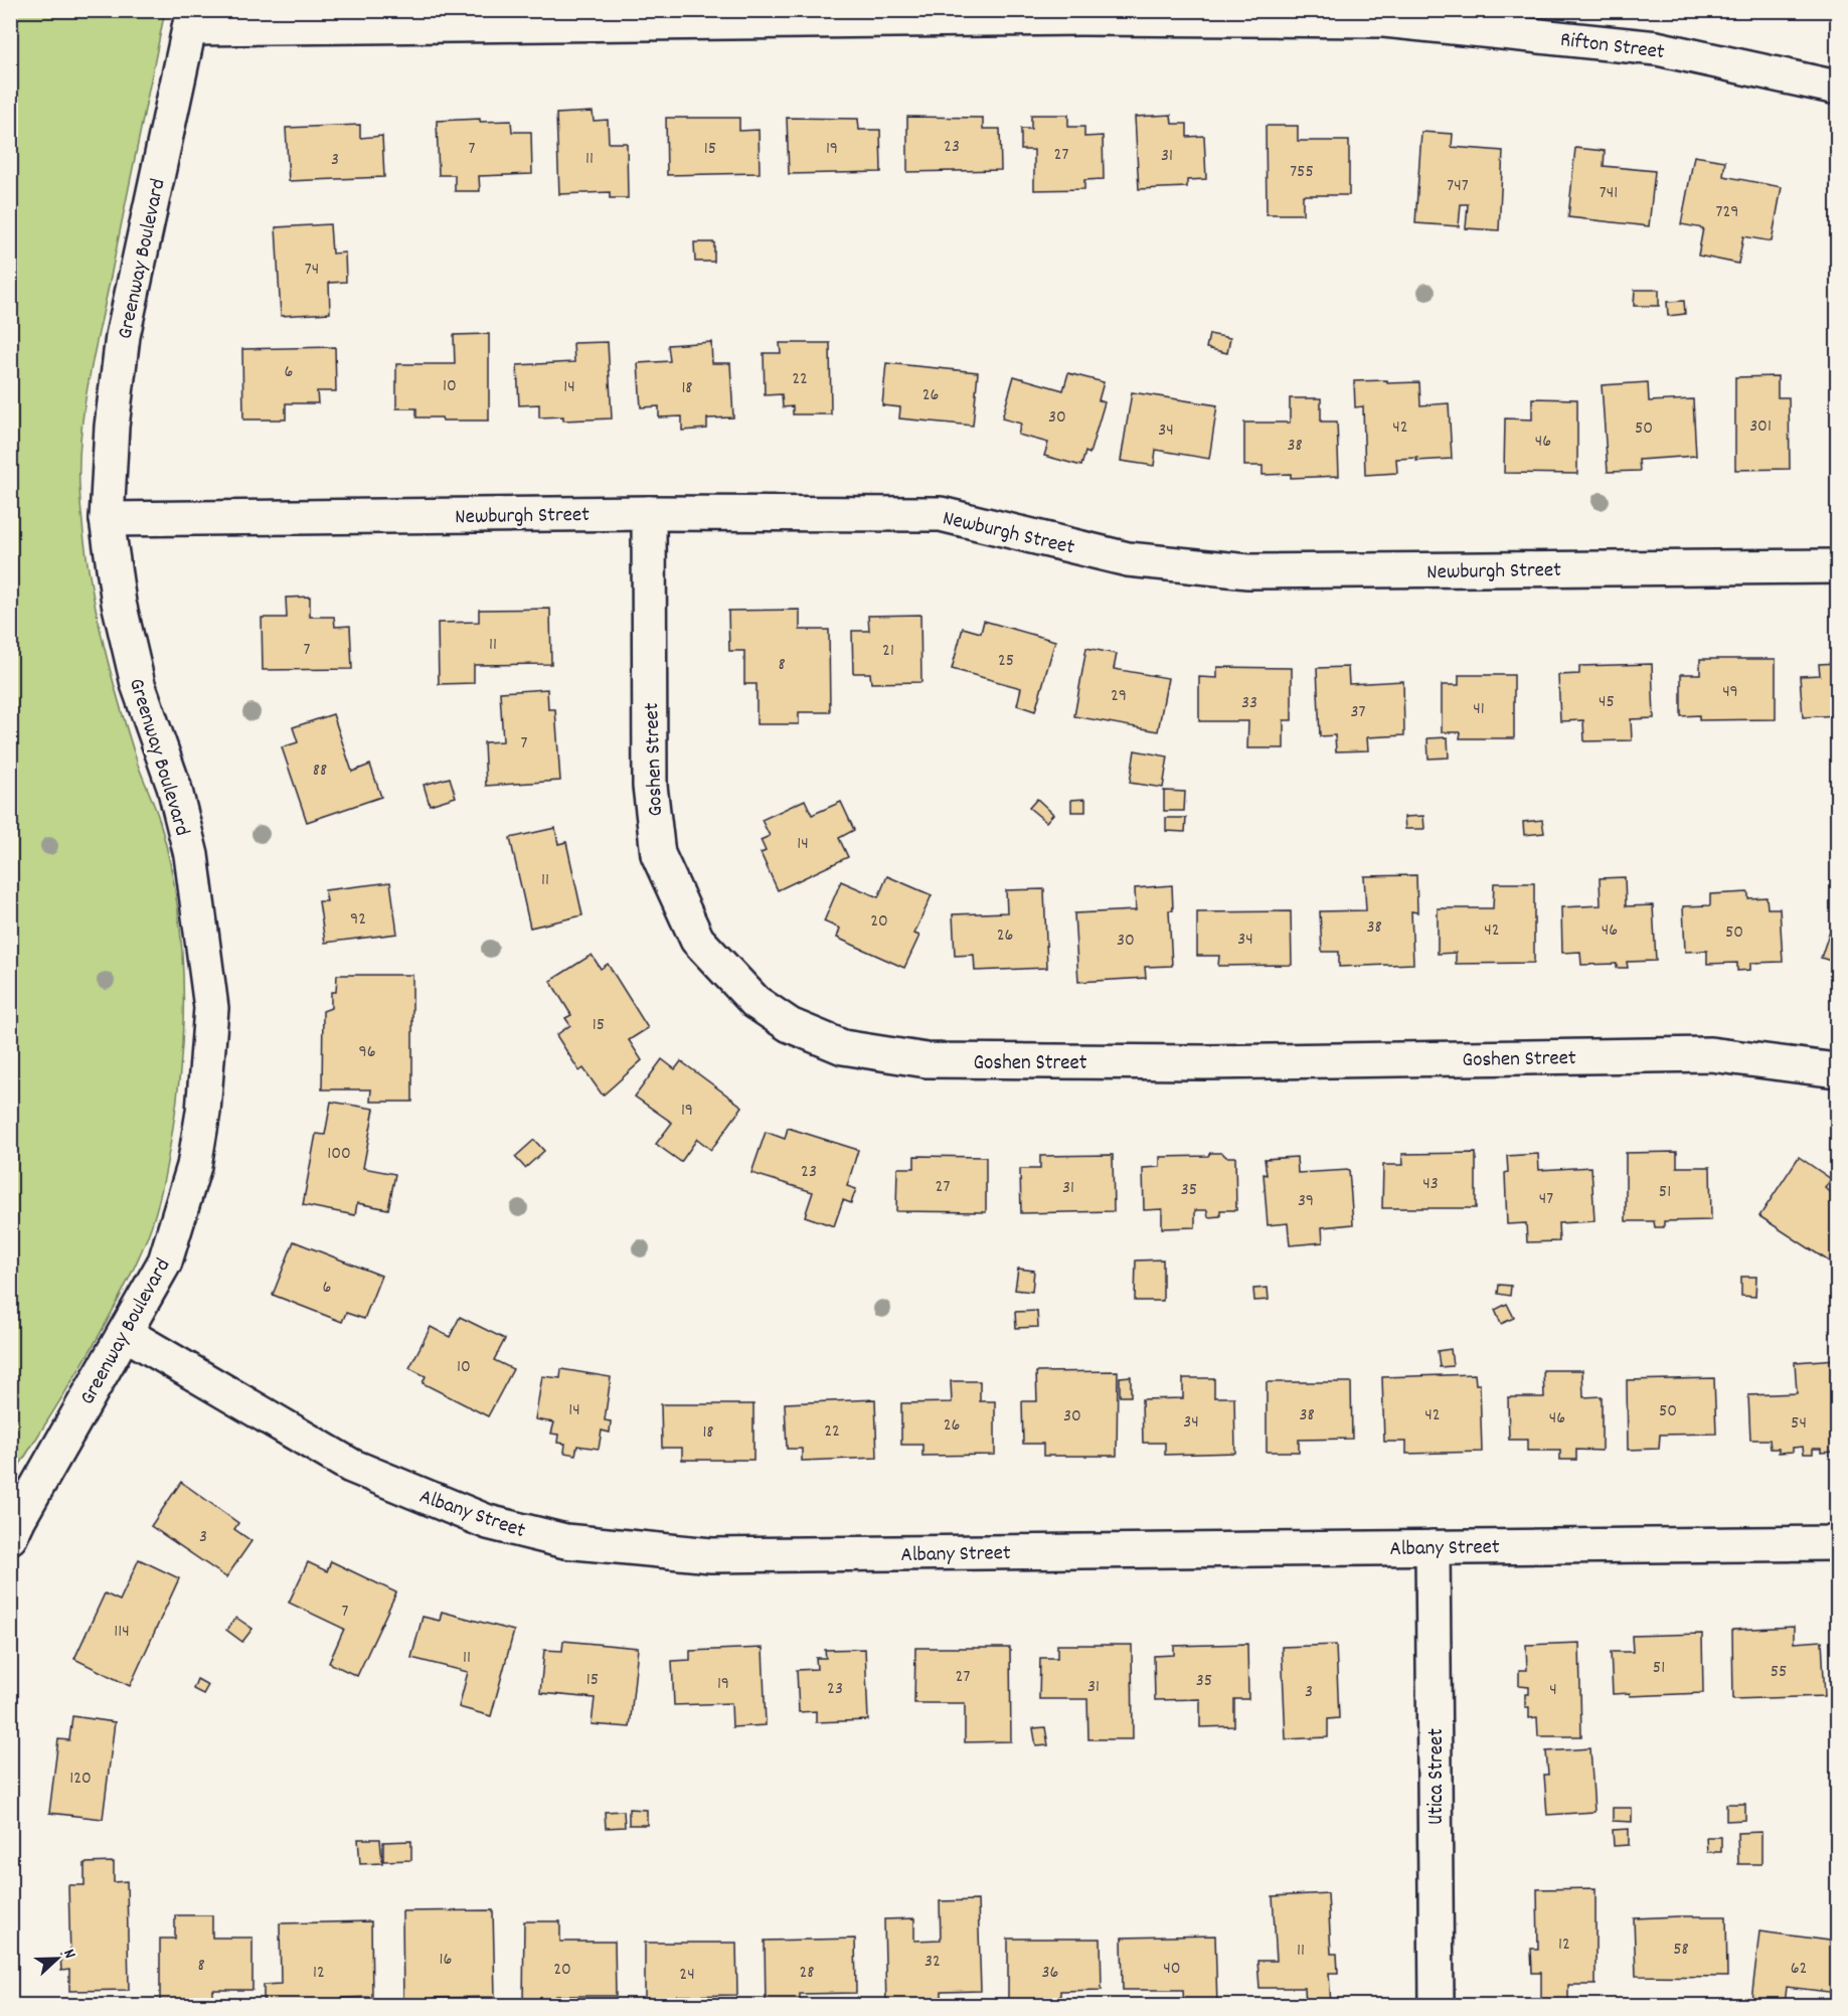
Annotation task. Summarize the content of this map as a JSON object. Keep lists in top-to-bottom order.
{
  "streets": {
    "street": [
      "Rifton Street",
      "Greenway Boulevard",
      "Newburgh Street",
      "Goshen Street",
      "Albany Street",
      "Utica Street"
    ]
  },
  "crossings": [
    ["Rifton Street", "Greenway Boulevard"],
    ["Greenway Boulevard", "Newburgh Street"],
    ["Greenway Boulevard", "Albany Street"],
    ["Newburgh Street", "Goshen Street"],
    ["Albany Street", "Utica Street"]
  ],
  "house_numbers": [
    "23",
    "7",
    "15",
    "19",
    "27",
    "31",
    "11",
    "3",
    "755",
    "747",
    "741",
    "729",
    "74",
    "6",
    "22",
    "10",
    "14",
    "18",
    "26",
    "30",
    "301",
    "42",
    "50",
    "34",
    "46",
    "38",
    "11",
    "7",
    "21",
    "25",
    "8",
    "49",
    "29",
    "45",
    "33",
    "41",
    "37",
    "7",
    "88",
    "14",
    "11",
    "92",
    "20",
    "38",
    "42",
    "46",
    "50",
    "26",
    "34",
    "30",
    "15",
    "96",
    "19",
    "100",
    "23",
    "43",
    "27",
    "31",
    "35",
    "51",
    "47",
    "39",
    "6",
    "10",
    "14",
    "50",
    "38",
    "42",
    "30",
    "46",
    "34",
    "54",
    "26",
    "22",
    "18",
    "3",
    "7",
    "114",
    "11",
    "51",
    "55",
    "27",
    "15",
    "35",
    "19",
    "31",
    "23",
    "4",
    "3",
    "120",
    "12",
    "58",
    "11",
    "16",
    "32",
    "8",
    "40",
    "62",
    "20",
    "12",
    "28",
    "36",
    "24"
  ],
  "north": "right"
}
